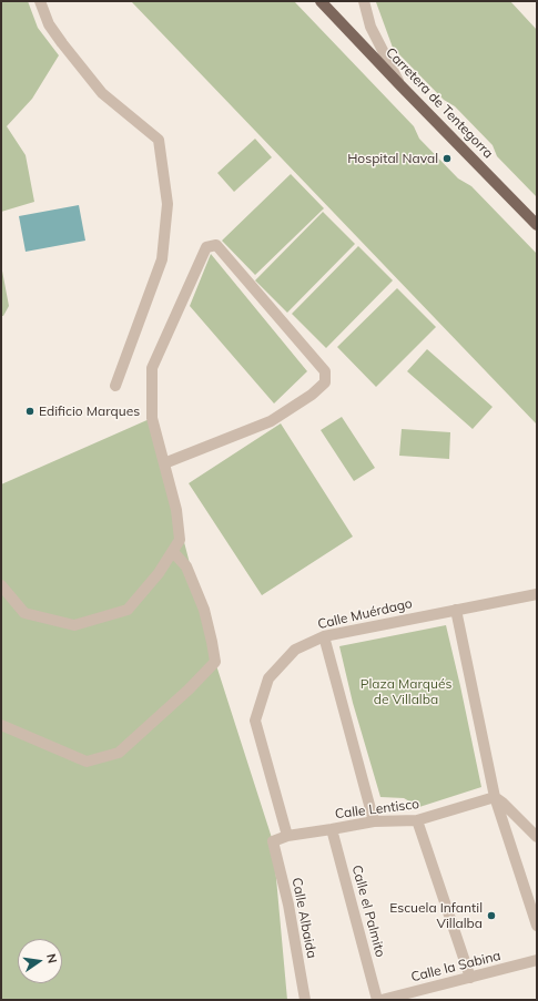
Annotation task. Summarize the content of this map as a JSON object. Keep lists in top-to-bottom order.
{
  "streets": {
    "main road": ["Carretera de Tentegorra"],
    "street": [
      "Calle Muérdago",
      "Calle Lentisco",
      "Calle el Palmito",
      "Calle Albaida",
      "Calle la Sabina"
    ]
  },
  "crossings": [
    ["Calle Muérdago", "Calle Lentisco"],
    ["Calle Lentisco", "Calle el Palmito"],
    ["Calle Lentisco", "Calle Albaida"]
  ],
  "parks": ["Plaza Marqués de Villalba"],
  "places": ["Hospital Naval", "Edificio Marques", "Escuela Infantil Villalba"],
  "north": "right"
}
